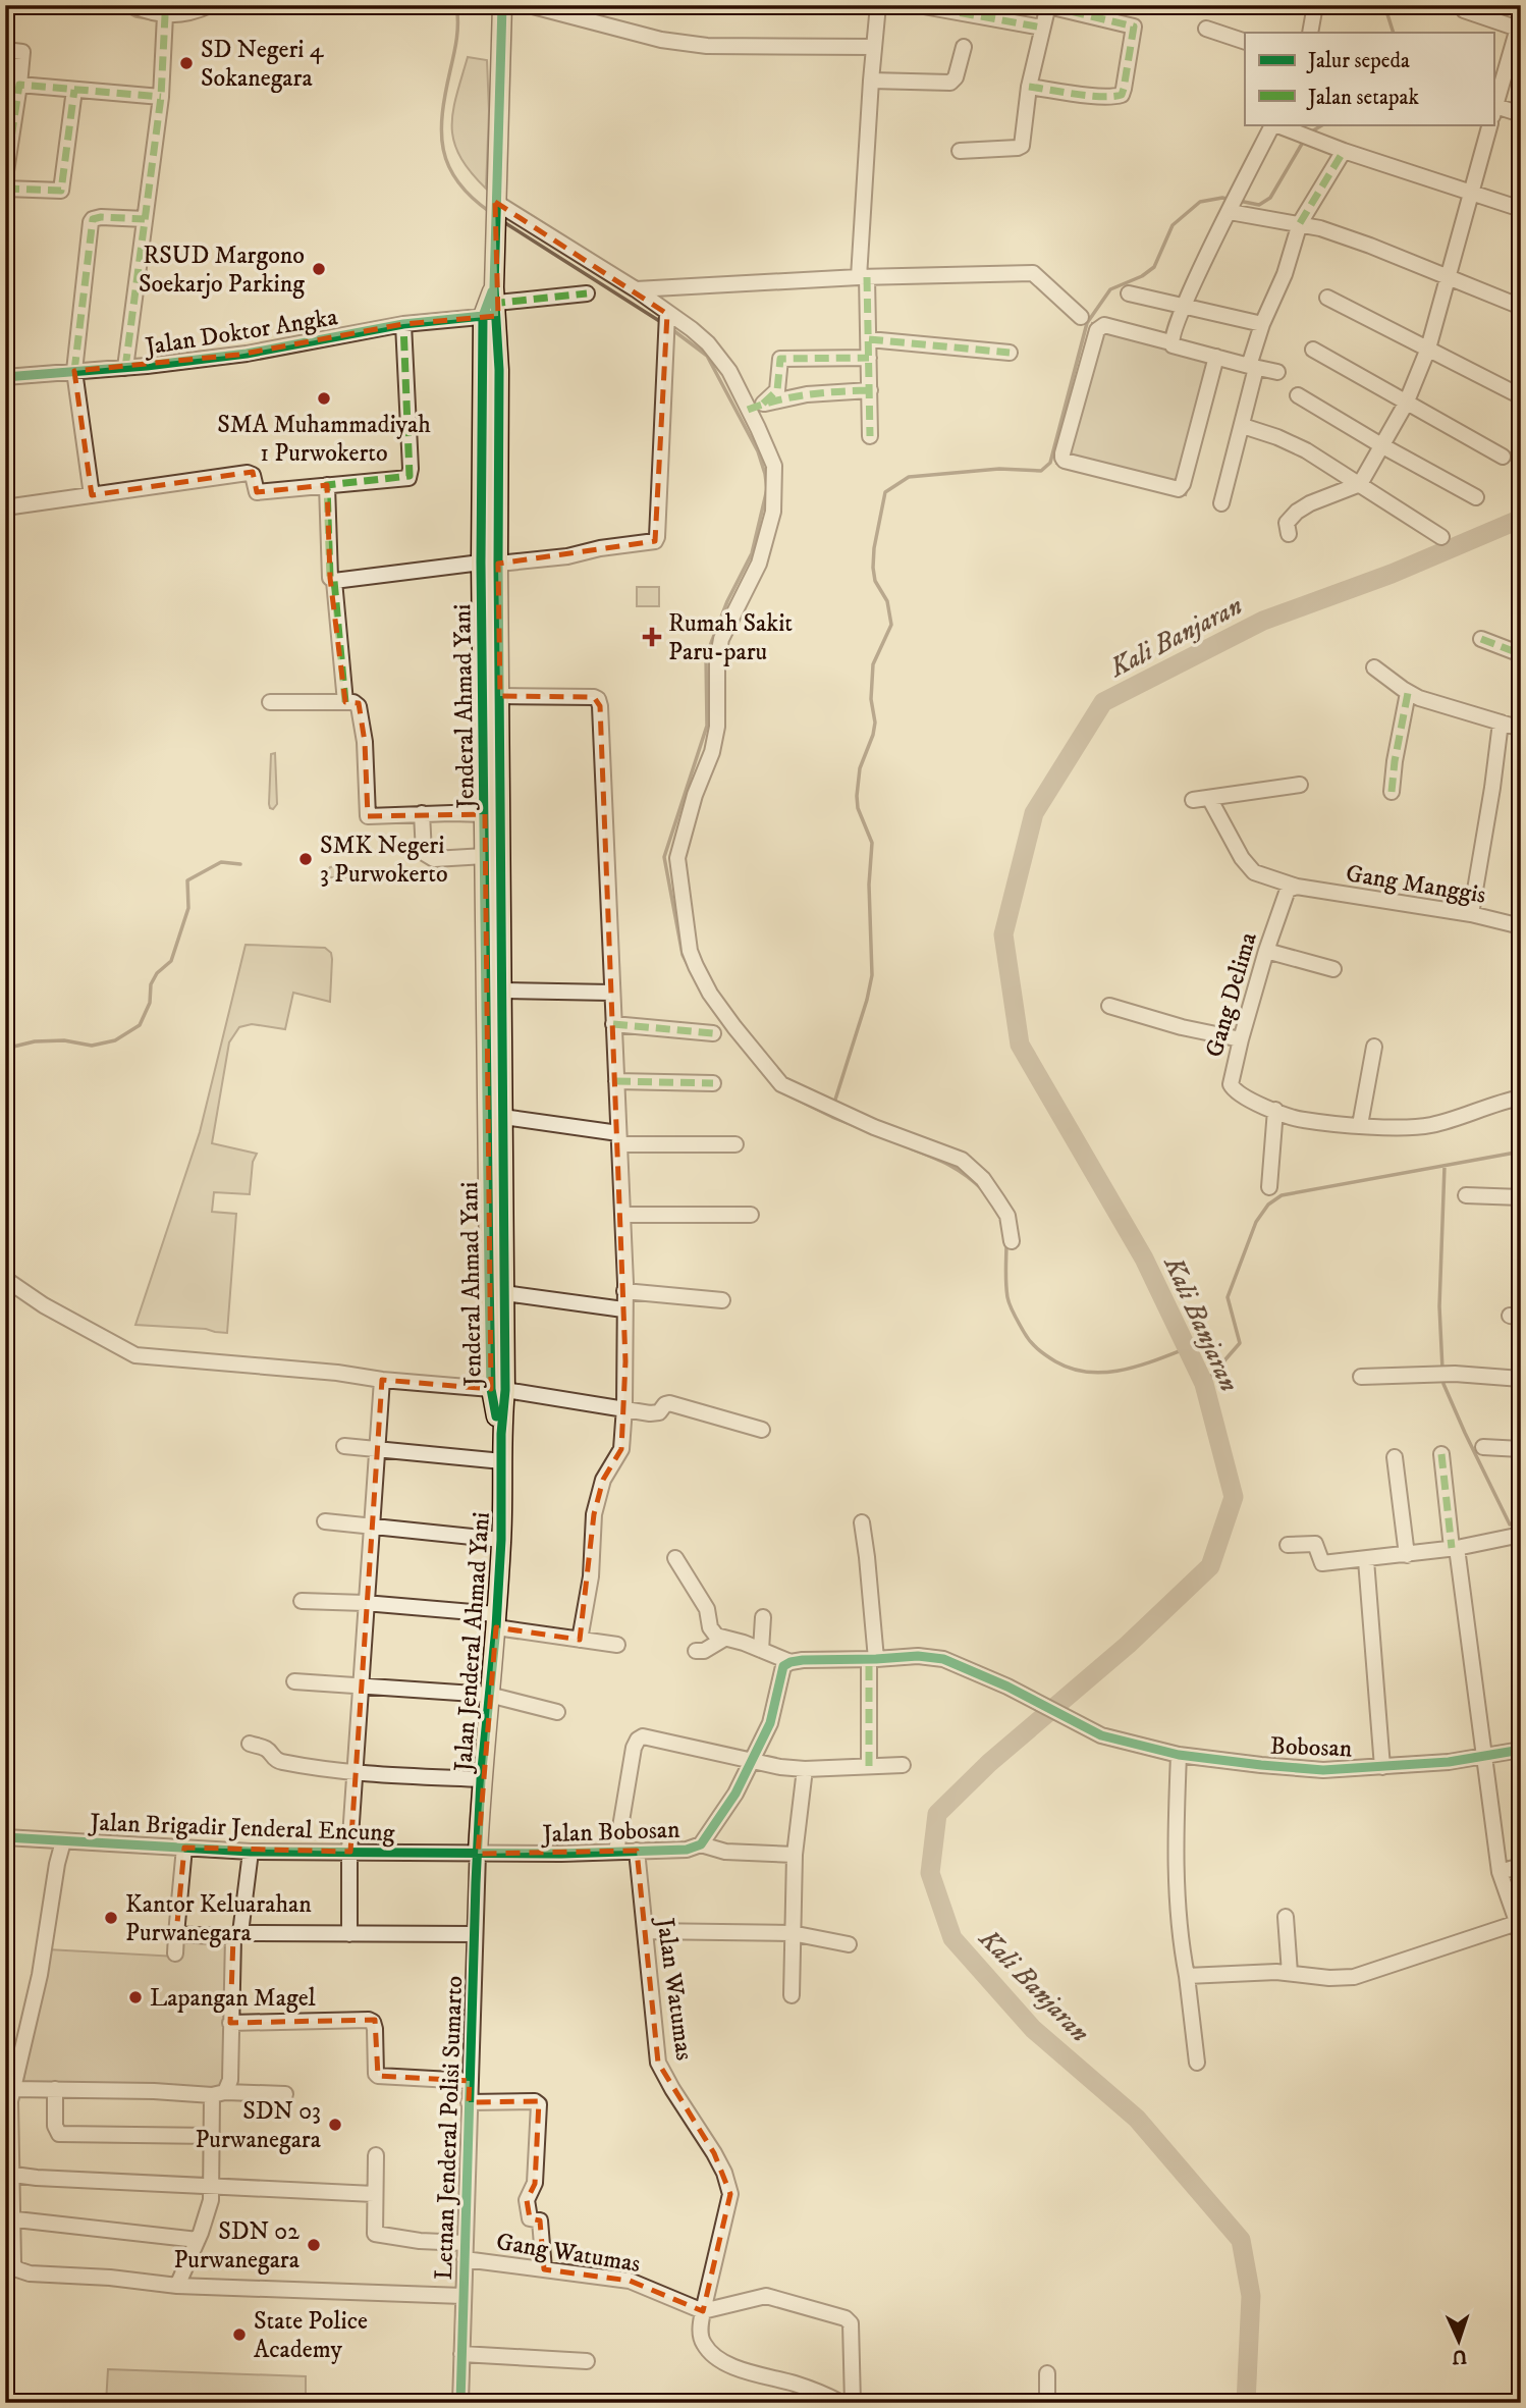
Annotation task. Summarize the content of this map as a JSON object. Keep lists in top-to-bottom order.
{
  "streets": {
    "main road": ["Jenderal Ahmad Yani", "Jalan Jenderal Ahmad Yani"],
    "street": [
      "Jalan Doktor Angka",
      "Gang Manggis",
      "Gang Delima",
      "Bobosan",
      "Jalan Brigadir Jenderal Encung",
      "Jalan Bobosan",
      "Jalan Watumas",
      "Letnan Jenderal Polisi Sumarto",
      "Gang Watumas"
    ]
  },
  "crossings": [
    ["Jalan Doktor Angka", "Jenderal Ahmad Yani"],
    ["Jenderal Ahmad Yani", "Jalan Jenderal Ahmad Yani"],
    ["Gang Manggis", "Gang Delima"],
    ["Jalan Jenderal Ahmad Yani", "Jalan Brigadir Jenderal Encung"],
    ["Jalan Jenderal Ahmad Yani", "Jalan Bobosan"],
    ["Jalan Jenderal Ahmad Yani", "Letnan Jenderal Polisi Sumarto"],
    ["Jalan Brigadir Jenderal Encung", "Jalan Bobosan"],
    ["Jalan Brigadir Jenderal Encung", "Letnan Jenderal Polisi Sumarto"],
    ["Jalan Bobosan", "Jalan Watumas"],
    ["Jalan Bobosan", "Letnan Jenderal Polisi Sumarto"],
    ["Jalan Watumas", "Gang Watumas"],
    ["Letnan Jenderal Polisi Sumarto", "Gang Watumas"]
  ],
  "water": ["Kali Banjaran"],
  "places": {
    "other": [
      "SD Negeri 4 Sokanegara",
      "RSUD Margono Soekarjo Parking",
      "SMA Muhammadiyah 1 Purwokerto",
      "SMK Negeri 3 Purwokerto",
      "Kantor Keluarahan Purwanegara",
      "Lapangan Magel",
      "SDN 03 Purwanegara",
      "SDN 02 Purwanegara",
      "State Police Academy"
    ],
    "health": ["Rumah Sakit Paru-paru"]
  },
  "legend": ["Jalur sepeda", "Jalan setapak"],
  "north": "bottom"
}
